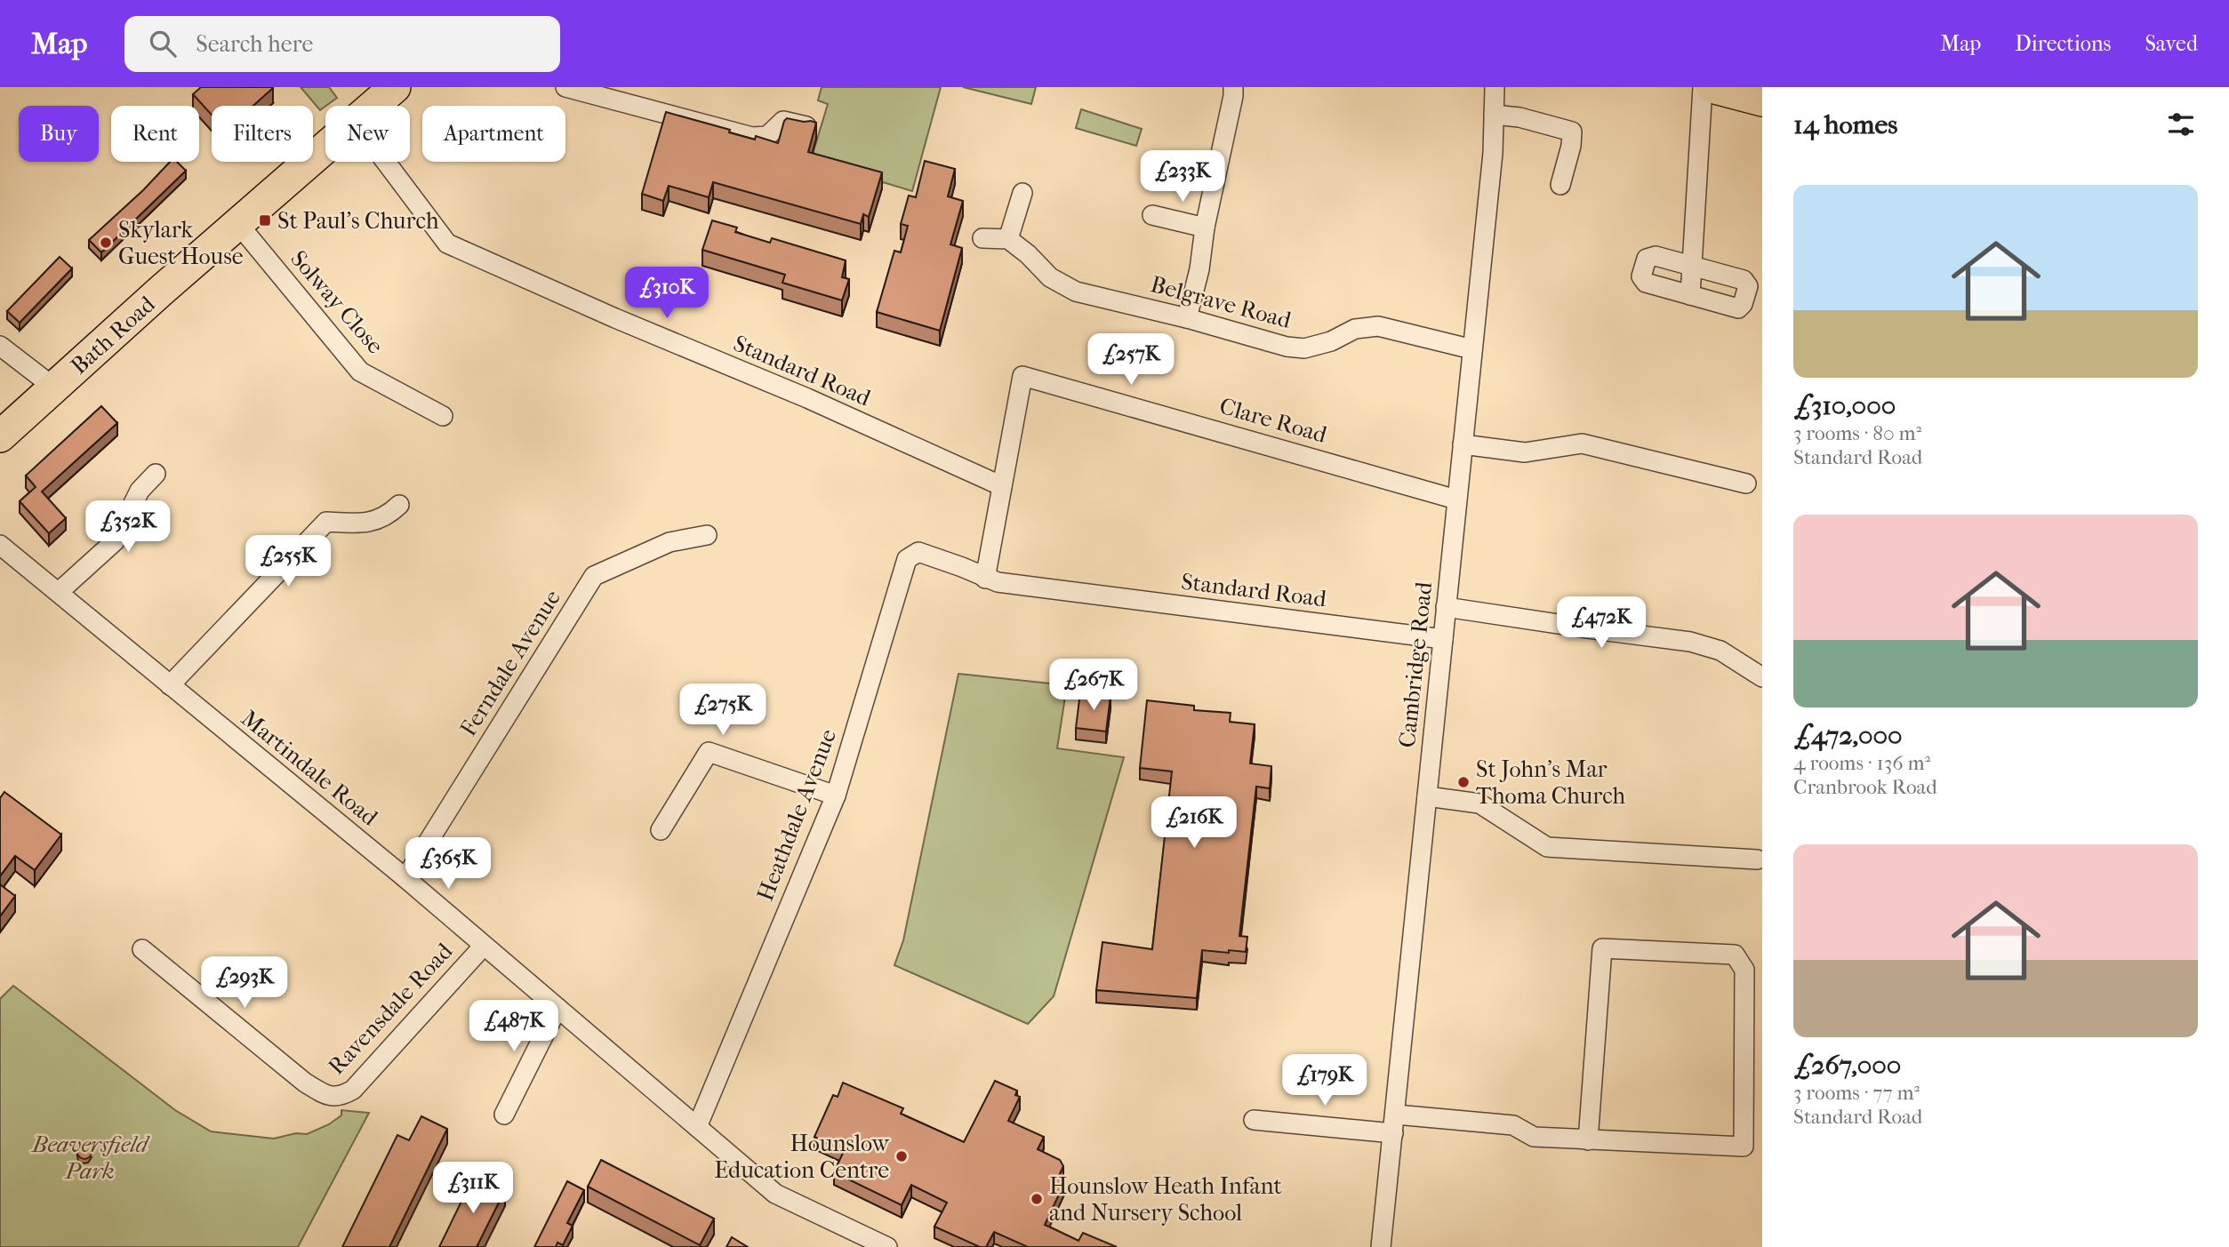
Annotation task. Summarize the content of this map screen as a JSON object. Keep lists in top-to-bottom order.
{
  "streets": {
    "main road": ["Bath Road"],
    "street": [
      "Solway Close",
      "Belgrave Road",
      "Standard Road",
      "Clare Road",
      "Ferndale Avenue",
      "Cambridge Road",
      "Martindale Road",
      "Heathdale Avenue",
      "Ravensdale Road"
    ]
  },
  "crossings": [
    ["Solway Close", "Bath Road"],
    ["Belgrave Road", "Cambridge Road"],
    ["Standard Road", "Clare Road"],
    ["Standard Road", "Cambridge Road"],
    ["Standard Road", "Heathdale Avenue"],
    ["Clare Road", "Cambridge Road"],
    ["Clare Road", "Heathdale Avenue"],
    ["Ferndale Avenue", "Martindale Road"],
    ["Martindale Road", "Heathdale Avenue"],
    ["Martindale Road", "Ravensdale Road"]
  ],
  "parks": ["Beaversfield Park"],
  "places": {
    "transit": ["St Paul's Church"],
    "other": [
      "Skylark Guest House",
      "St John's Mar Thoma Church",
      "Hounslow Education Centre",
      "Hounslow Heath Infant and Nursery School"
    ]
  },
  "page": {
    "header": "Map",
    "search": "Search here",
    "nav": ["Map", "Directions", "Saved"],
    "heading": "14 homes",
    "chip": [
      "Buy",
      "Rent",
      "Filters",
      "New",
      "Apartment"
    ],
    "price": [
      "£233K",
      "£310K",
      "£257K",
      "£352K",
      "£255K",
      "£472K",
      "£267K",
      "£275K",
      "£216K",
      "£365K",
      "£293K",
      "£487K",
      "£179K",
      "£311K"
    ],
    "list": [
      {
        "name": "£310,000",
        "note": "3 rooms · 80 m² · Standard Road"
      },
      {
        "name": "£472,000",
        "note": "4 rooms · 136 m² · Cranbrook Road"
      },
      {
        "name": "£267,000",
        "note": "3 rooms · 77 m² · Standard Road"
      }
    ]
  }
}
